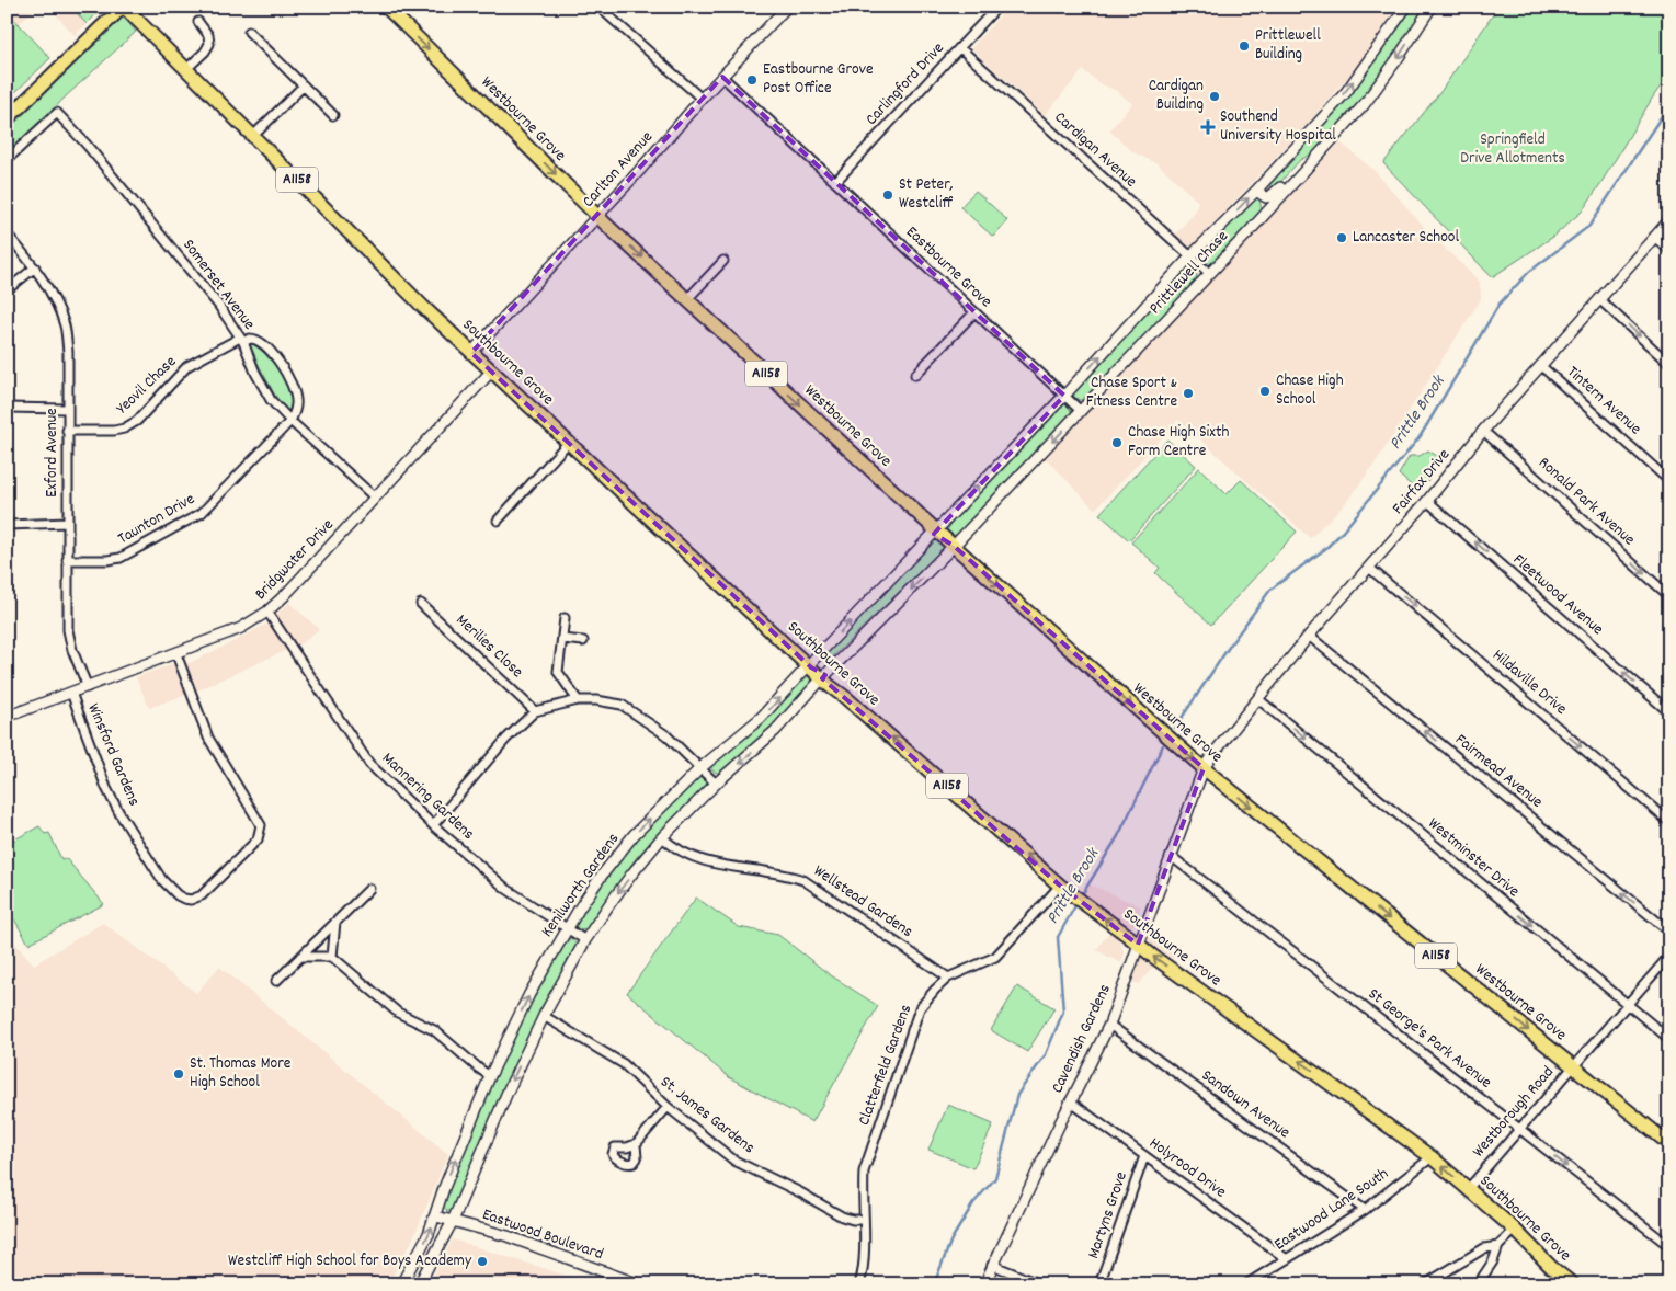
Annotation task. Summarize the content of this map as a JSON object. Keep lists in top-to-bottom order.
{
  "streets": {
    "main road": ["Westbourne Grove", "A1158", "Southbourne Grove"],
    "street": [
      "Carlingford Drive",
      "Cardigan Avenue",
      "Carlton Avenue",
      "Eastbourne Grove",
      "Prittlewell Chase",
      "Somerset Avenue",
      "Yeovil Chase",
      "Tintern Avenue",
      "Exford Avenue",
      "Fairfax Drive",
      "Ronald Park Avenue",
      "Taunton Drive",
      "Bridgwater Drive",
      "Fleetwood Avenue",
      "Merilies Close",
      "Hildaville Drive",
      "Winsford Gardens",
      "Fairmead Avenue",
      "Mannering Gardens",
      "Westminster Drive",
      "Kenilworth Gardens",
      "Wellstead Gardens",
      "Cavendish Gardens",
      "St George's Park Avenue",
      "Clatterfield Gardens",
      "Sandown Avenue",
      "Westborough Road",
      "St. James Gardens",
      "Holyrood Drive",
      "Eastwood Lane South",
      "Martyns Grove",
      "Eastwood Boulevard"
    ]
  },
  "crossings": [
    ["Carlingford Drive", "Cardigan Avenue"],
    ["Carlingford Drive", "Eastbourne Grove"],
    ["Westbourne Grove", "Carlton Avenue"],
    ["Westbourne Grove", "Prittlewell Chase"],
    ["Westbourne Grove", "Fairfax Drive"],
    ["Westbourne Grove", "Kenilworth Gardens"],
    ["Westbourne Grove", "Cavendish Gardens"],
    ["Westbourne Grove", "Westborough Road"],
    ["Cardigan Avenue", "Prittlewell Chase"],
    ["Carlton Avenue", "Eastbourne Grove"],
    ["Carlton Avenue", "Southbourne Grove"],
    ["A1158", "Southbourne Grove"],
    ["Eastbourne Grove", "Prittlewell Chase"],
    ["Prittlewell Chase", "Kenilworth Gardens"],
    ["Somerset Avenue", "Yeovil Chase"],
    ["Somerset Avenue", "Taunton Drive"],
    ["Somerset Avenue", "Bridgwater Drive"],
    ["Southbourne Grove", "Bridgwater Drive"],
    ["Southbourne Grove", "Kenilworth Gardens"],
    ["Southbourne Grove", "Cavendish Gardens"],
    ["Southbourne Grove", "Clatterfield Gardens"],
    ["Southbourne Grove", "Westborough Road"],
    ["Southbourne Grove", "Eastwood Lane South"],
    ["Yeovil Chase", "Exford Avenue"],
    ["Tintern Avenue", "Fairfax Drive"],
    ["Exford Avenue", "Taunton Drive"],
    ["Exford Avenue", "Bridgwater Drive"],
    ["Fairfax Drive", "Ronald Park Avenue"],
    ["Fairfax Drive", "Fleetwood Avenue"],
    ["Fairfax Drive", "Hildaville Drive"],
    ["Fairfax Drive", "Fairmead Avenue"],
    ["Fairfax Drive", "Westminster Drive"],
    ["Fairfax Drive", "Cavendish Gardens"],
    ["Bridgwater Drive", "Winsford Gardens"],
    ["Bridgwater Drive", "Mannering Gardens"],
    ["Mannering Gardens", "Kenilworth Gardens"],
    ["Westminster Drive", "Westborough Road"],
    ["Kenilworth Gardens", "Wellstead Gardens"],
    ["Kenilworth Gardens", "St. James Gardens"],
    ["Kenilworth Gardens", "Eastwood Boulevard"],
    ["Wellstead Gardens", "Clatterfield Gardens"],
    ["Cavendish Gardens", "St George's Park Avenue"],
    ["Cavendish Gardens", "Sandown Avenue"],
    ["Cavendish Gardens", "Holyrood Drive"],
    ["St George's Park Avenue", "Westborough Road"],
    ["Clatterfield Gardens", "St. James Gardens"],
    ["Sandown Avenue", "Eastwood Lane South"],
    ["Holyrood Drive", "Eastwood Lane South"],
    ["Holyrood Drive", "Martyns Grove"]
  ],
  "one_way": [
    "Westbourne Grove",
    "Southbourne Grove",
    "Ronald Park Avenue",
    "Fleetwood Avenue",
    "Hildaville Drive",
    "Fairmead Avenue",
    "Westminster Drive"
  ],
  "water": ["Prittle Brook"],
  "parks": ["Springfield Drive Allotments"],
  "places": {
    "other": [
      "Prittlewell Building",
      "Eastbourne Grove Post Office",
      "Cardigan Building",
      "St Peter, Westcliff",
      "Lancaster School",
      "Chase High School",
      "Chase Sport & Fitness Centre",
      "Chase High Sixth Form Centre",
      "St. Thomas More High School",
      "Westcliff High School for Boys Academy"
    ],
    "health": ["Southend University Hospital"]
  }
}
